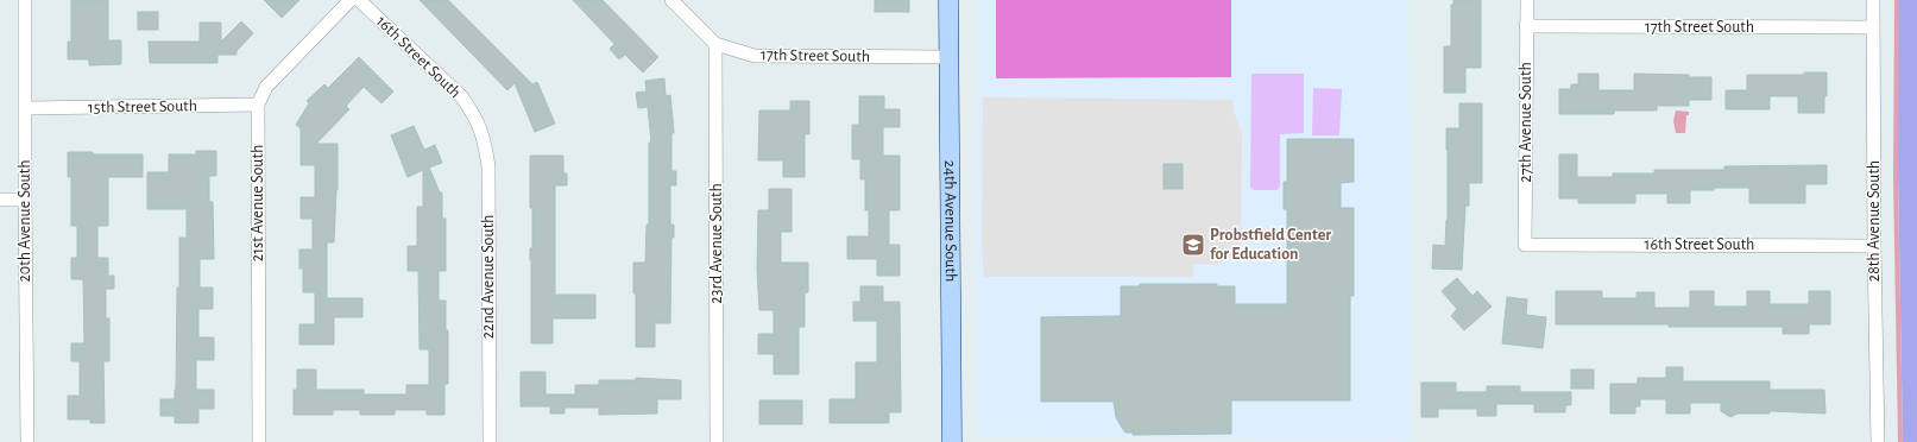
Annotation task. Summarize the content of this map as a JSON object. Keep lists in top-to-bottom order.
{
  "streets": {
    "street": [
      "17th Street South",
      "16th Street South",
      "15th Street South",
      "27th Avenue South",
      "21st Avenue South",
      "20th Avenue South",
      "24th Avenue South",
      "28th Avenue South",
      "23rd Avenue South",
      "22nd Avenue South"
    ]
  },
  "crossings": [
    ["17th Street South", "27th Avenue South"],
    ["17th Street South", "24th Avenue South"],
    ["17th Street South", "28th Avenue South"],
    ["17th Street South", "23rd Avenue South"],
    ["16th Street South", "27th Avenue South"],
    ["16th Street South", "28th Avenue South"],
    ["16th Street South", "22nd Avenue South"],
    ["15th Street South", "21st Avenue South"],
    ["15th Street South", "20th Avenue South"]
  ],
  "places": {
    "school or university": ["Probstfield Center for Education"]
  }
}
